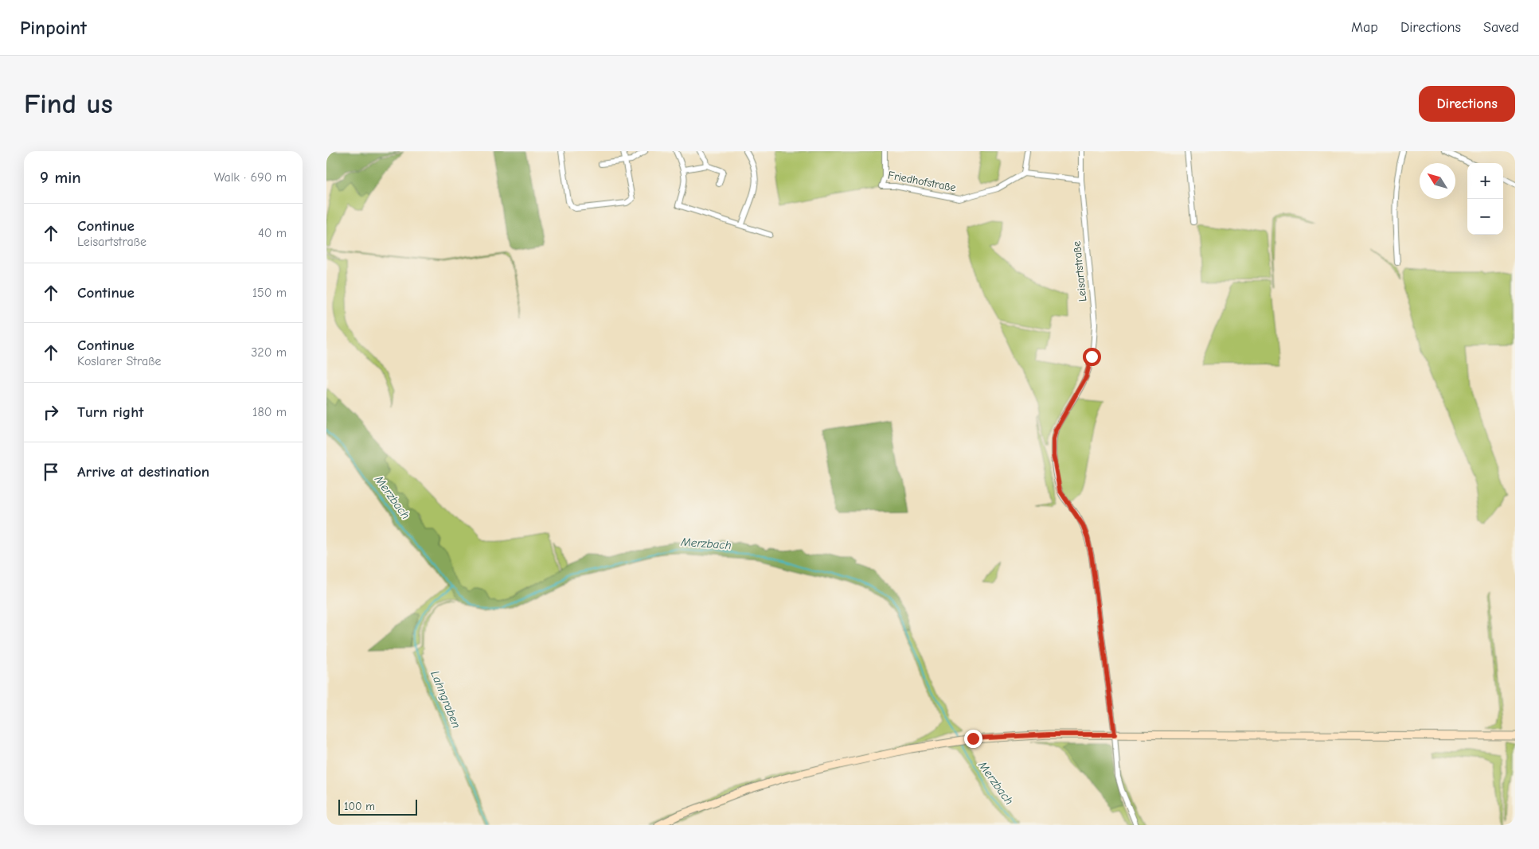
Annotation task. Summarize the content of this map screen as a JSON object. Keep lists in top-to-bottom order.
{
  "streets": {
    "street": ["Friedhofstraße", "Leisartstraße"]
  },
  "water": ["Merzbach", "Lahngraben"],
  "scale_bar": "100 m",
  "north": "top left",
  "page": {
    "header": "Pinpoint",
    "nav": ["Map", "Directions", "Saved"],
    "buttons": "Directions",
    "title": "Find us",
    "heading": ["9 min", "Walk · 690 m"],
    "map_buttons": ["+", "−"],
    "list": [
      ["Continue", "Leisartstraße", "40 m"],
      ["Continue", "150 m"],
      ["Continue", "Koslarer Straße", "320 m"],
      ["Turn right", "180 m"],
      "Arrive at destination"
    ],
    "scale": "100 m"
  }
}
